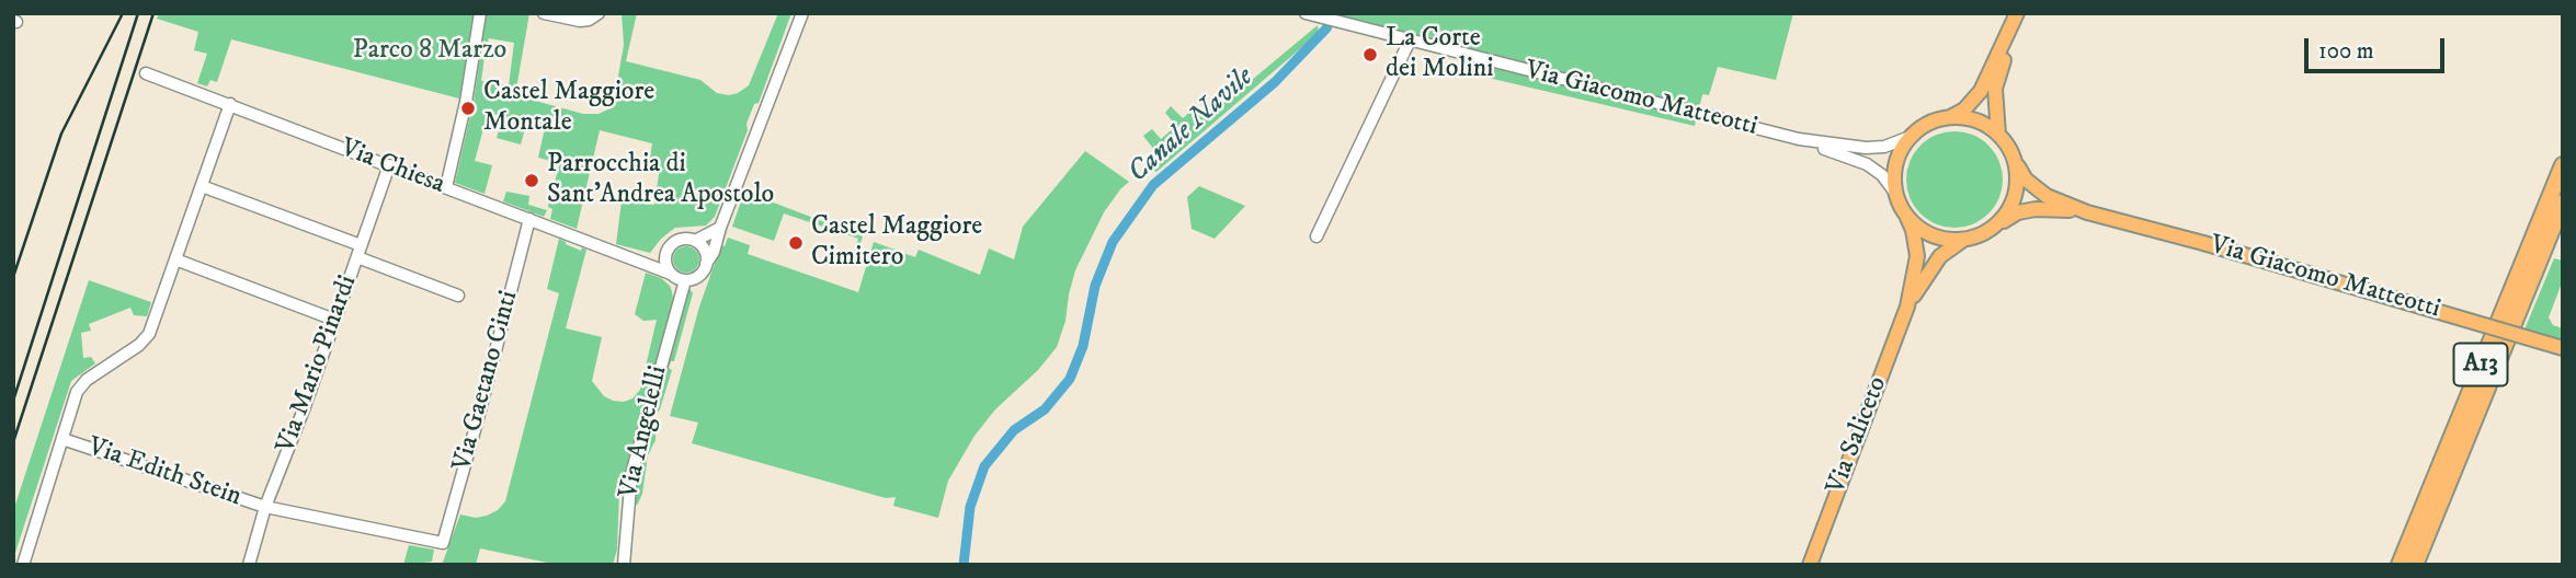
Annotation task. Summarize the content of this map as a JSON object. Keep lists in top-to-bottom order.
{
  "streets": {
    "highway": ["A13"],
    "main road": ["Via Giacomo Matteotti", "Via Saliceto"],
    "street": [
      "Via Chiesa",
      "Via Mario Pinardi",
      "Via Gaetano Cinti",
      "Via Angelelli",
      "Via Edith Stein"
    ]
  },
  "crossings": [
    ["Via Giacomo Matteotti", "Via Saliceto"],
    ["Via Chiesa", "Via Mario Pinardi"],
    ["Via Chiesa", "Via Gaetano Cinti"],
    ["Via Chiesa", "Via Angelelli"],
    ["Via Mario Pinardi", "Via Gaetano Cinti"],
    ["Via Mario Pinardi", "Via Edith Stein"],
    ["Via Gaetano Cinti", "Via Edith Stein"]
  ],
  "water": ["Canale Navile"],
  "parks": ["Parco 8 Marzo"],
  "places": [
    "La Corte dei Molini",
    "Castel Maggiore Montale",
    "Parrocchia di Sant'Andrea Apostolo",
    "Castel Maggiore Cimitero"
  ],
  "scale_bar": "100 m"
}
